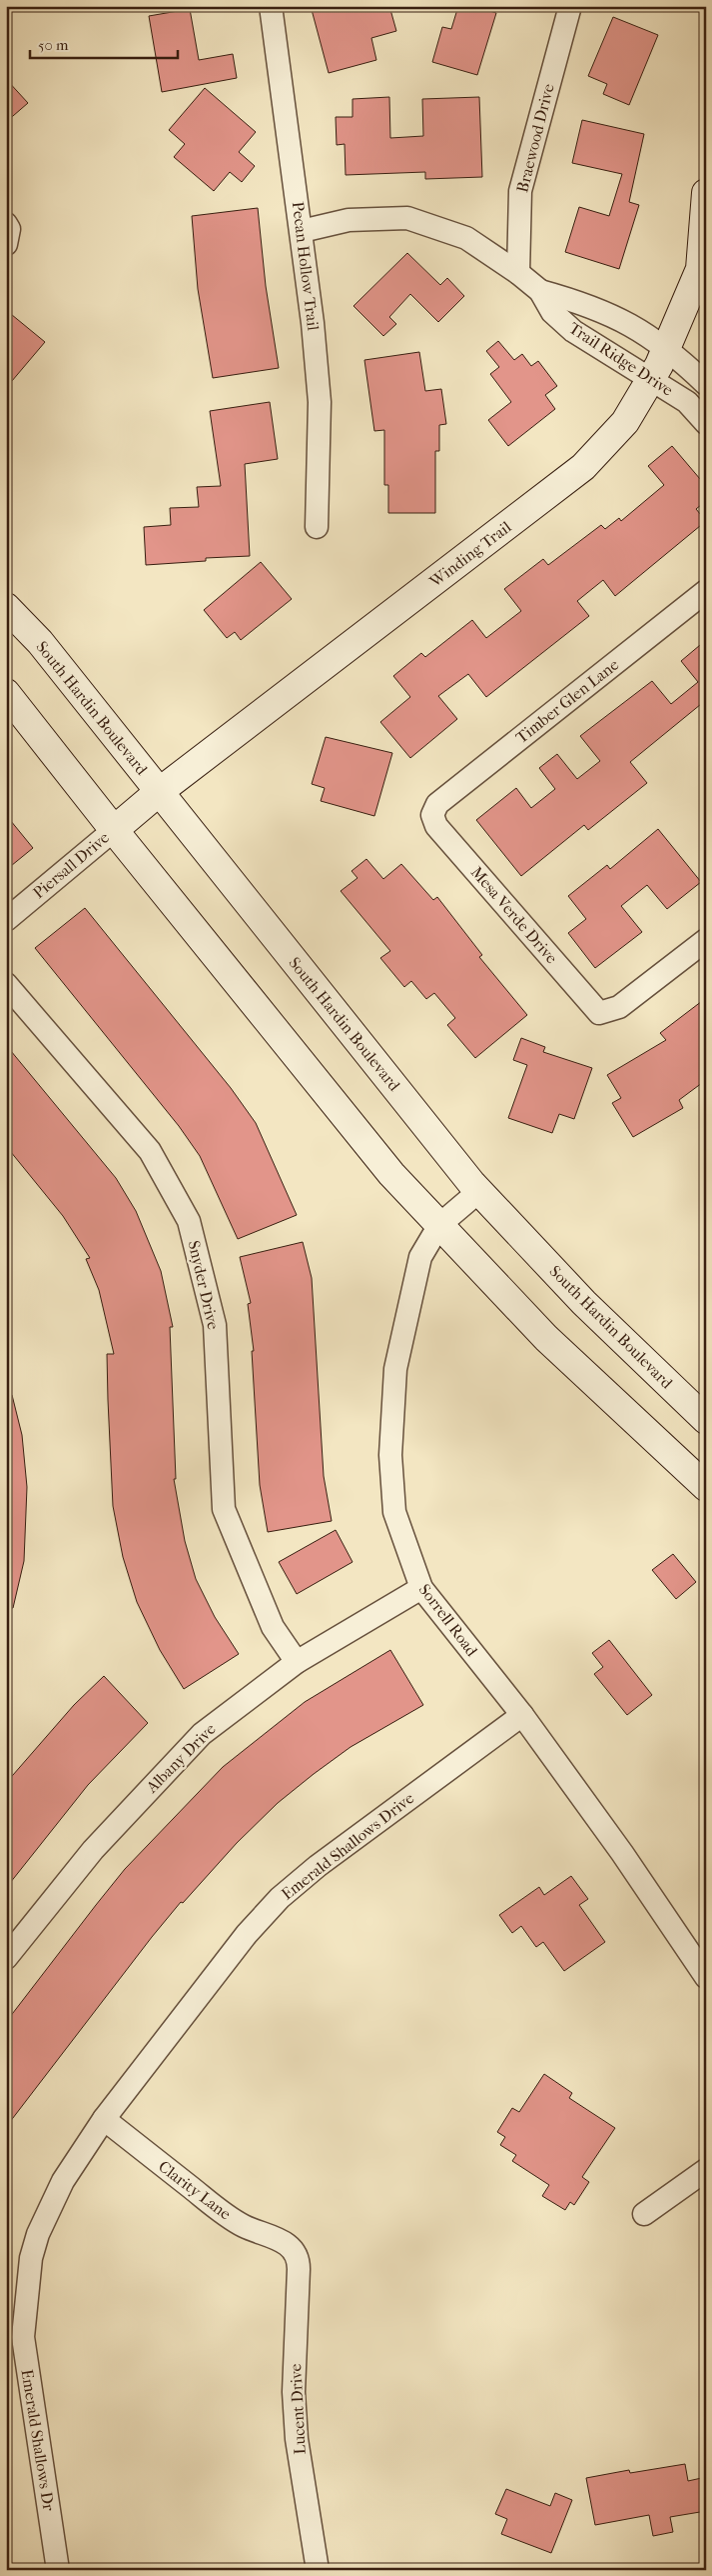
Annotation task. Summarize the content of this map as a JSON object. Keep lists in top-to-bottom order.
{
  "streets": {
    "main road": ["Winding Trail", "South Hardin Boulevard"],
    "street": [
      "Braewood Drive",
      "Pecan Hollow Trail",
      "Trail Ridge Drive",
      "Timber Glen Lane",
      "Piersall Drive",
      "Mesa Verde Drive",
      "Snyder Drive",
      "Sorrell Road",
      "Albany Drive",
      "Emerald Shallows Drive",
      "Clarity Lane",
      "Lucent Drive",
      "Emerald Shallows Dr"
    ]
  },
  "crossings": [
    ["Braewood Drive", "Trail Ridge Drive"],
    ["Pecan Hollow Trail", "Trail Ridge Drive"],
    ["Trail Ridge Drive", "Winding Trail"],
    ["Winding Trail", "South Hardin Boulevard"],
    ["Winding Trail", "Piersall Drive"],
    ["Timber Glen Lane", "Mesa Verde Drive"],
    ["South Hardin Boulevard", "Sorrell Road"],
    ["Snyder Drive", "Albany Drive"],
    ["Sorrell Road", "Albany Drive"],
    ["Sorrell Road", "Emerald Shallows Drive"],
    ["Emerald Shallows Drive", "Clarity Lane"],
    ["Emerald Shallows Drive", "Emerald Shallows Dr"],
    ["Clarity Lane", "Lucent Drive"],
    ["Clarity Lane", "Emerald Shallows Dr"]
  ],
  "scale_bar": "50 m"
}
